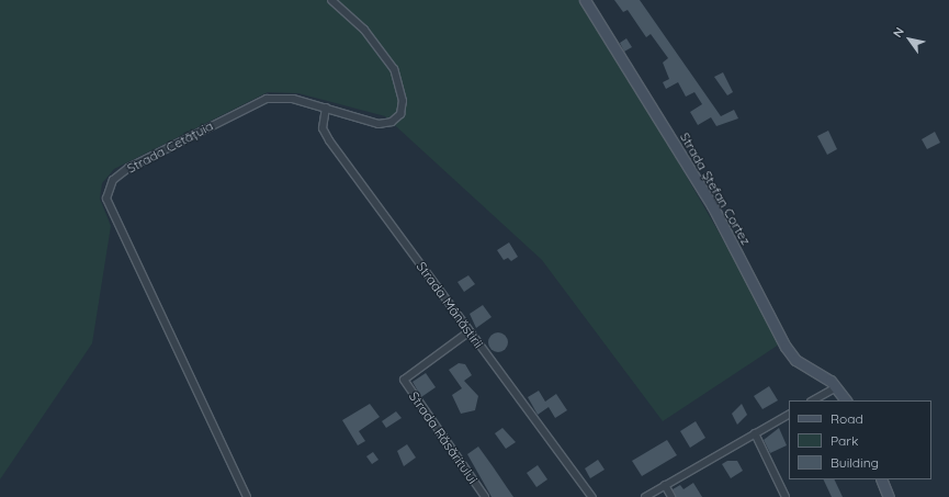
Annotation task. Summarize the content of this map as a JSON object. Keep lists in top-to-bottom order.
{
  "streets": {
    "street": [
      "Strada Cetățuia",
      "Strada Ștefan Cortez",
      "Strada Mânăstirii",
      "Strada Răsăritului"
    ]
  },
  "crossings": [
    ["Strada Cetățuia", "Strada Mânăstirii"],
    ["Strada Mânăstirii", "Strada Răsăritului"]
  ],
  "legend": ["Road", "Park", "Building"],
  "north": "top left"
}
